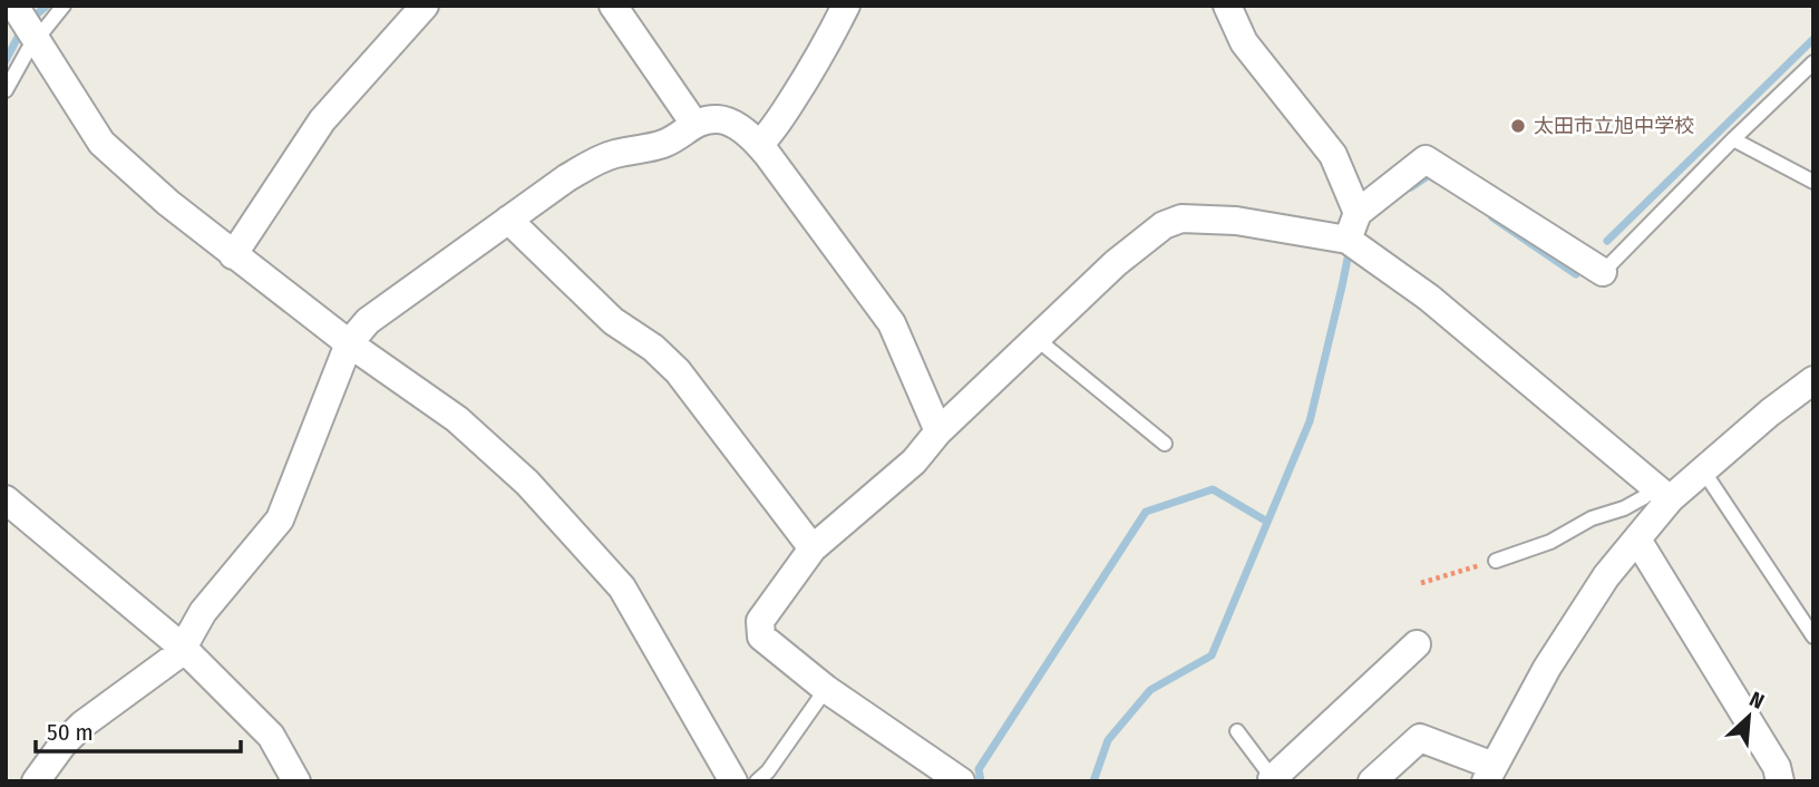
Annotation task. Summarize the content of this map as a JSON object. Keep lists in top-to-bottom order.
{
  "places": ["太田市立旭中学校"],
  "scale_bar": "50 m",
  "north": "top right"
}
